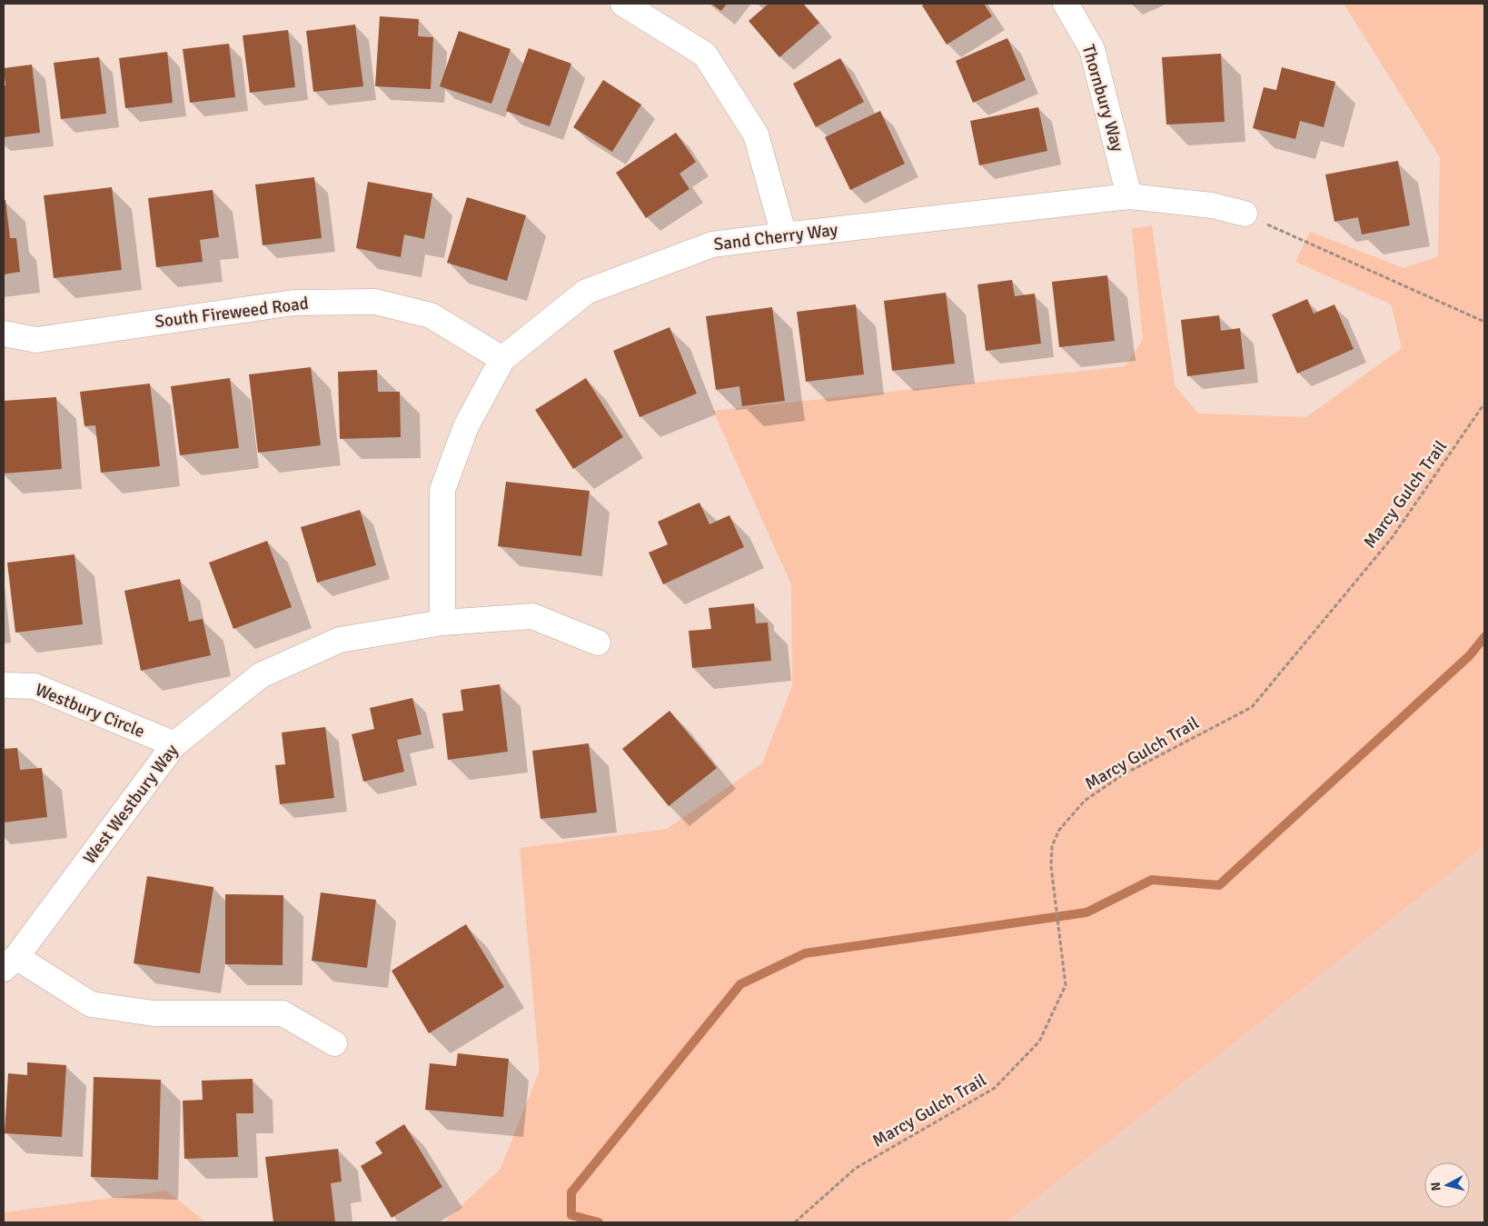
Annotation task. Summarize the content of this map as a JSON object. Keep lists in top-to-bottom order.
{
  "streets": {
    "street": [
      "Thornbury Way",
      "Sand Cherry Way",
      "South Fireweed Road",
      "Westbury Circle",
      "West Westbury Way"
    ],
    "path": ["Marcy Gulch Trail"]
  },
  "crossings": [
    ["Thornbury Way", "Sand Cherry Way"],
    ["Sand Cherry Way", "South Fireweed Road"],
    ["Sand Cherry Way", "West Westbury Way"],
    ["Westbury Circle", "West Westbury Way"]
  ],
  "north": "left"
}
